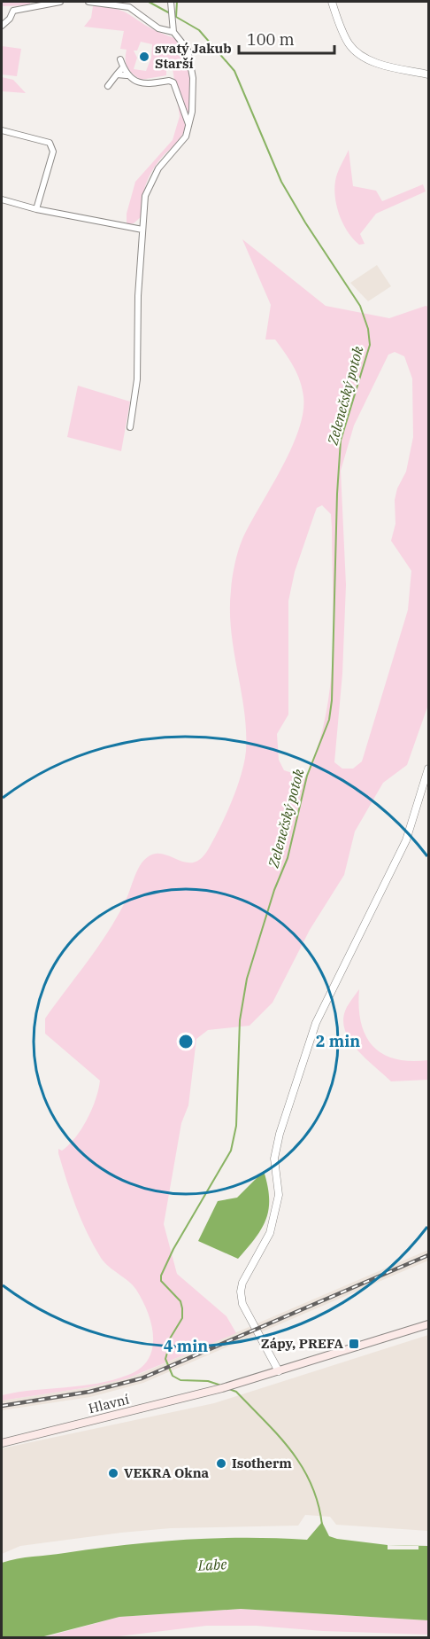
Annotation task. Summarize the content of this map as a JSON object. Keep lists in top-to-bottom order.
{
  "streets": {
    "main road": ["Hlavní"]
  },
  "water": ["Zelenečský potok", "Labe"],
  "places": {
    "other": ["svatý Jakub Starší", "Isotherm", "VEKRA Okna"],
    "transit": ["Zápy, PREFA"]
  },
  "scale_bar": "100 m",
  "rings": ["2 min", "4 min"]
}
